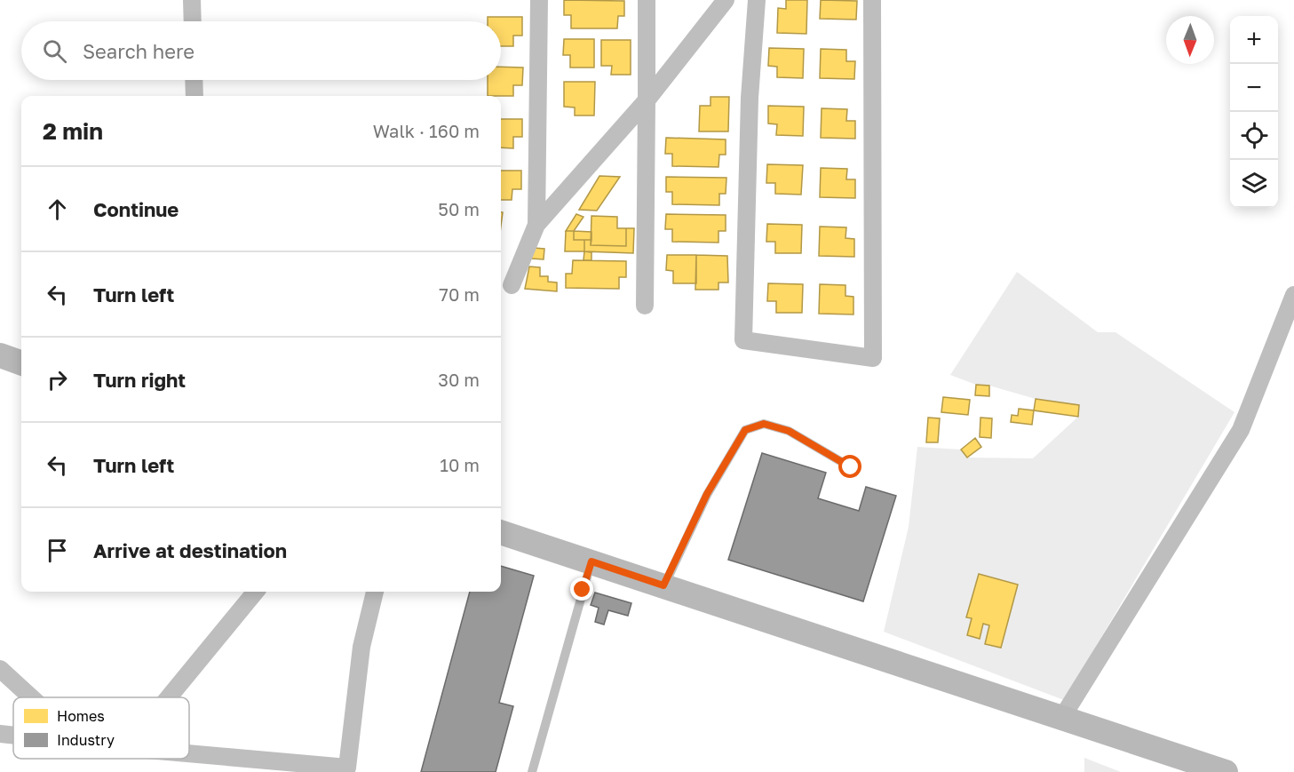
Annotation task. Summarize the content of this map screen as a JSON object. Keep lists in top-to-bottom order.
{
  "legend": ["Homes", "Industry"],
  "north": "bottom",
  "page": {
    "map_buttons": ["+", "−"],
    "search": "Search here",
    "heading": ["2 min", "Walk · 160 m"],
    "list": [
      ["Continue", "50 m"],
      ["Turn left", "70 m"],
      ["Turn right", "30 m"],
      ["Turn left", "10 m"],
      "Arrive at destination"
    ]
  }
}
